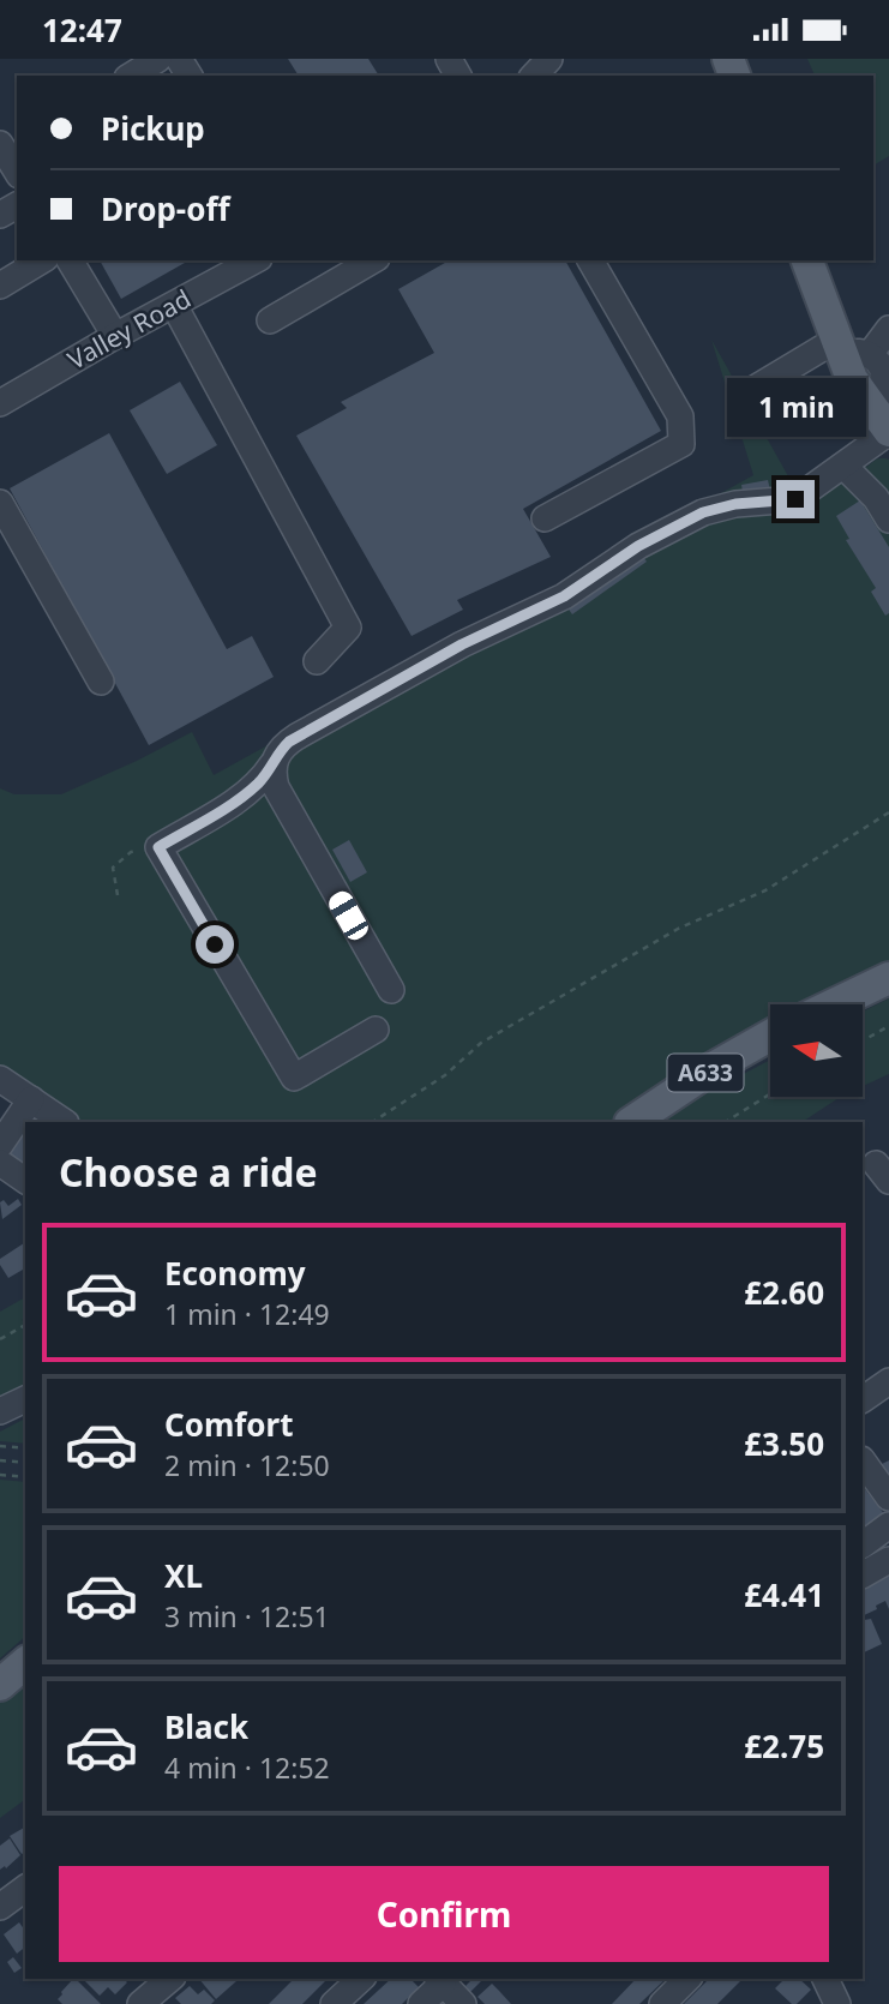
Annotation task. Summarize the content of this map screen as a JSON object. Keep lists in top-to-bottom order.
{
  "streets": {
    "main road": ["A633"],
    "street": ["Valley Road"]
  },
  "north": "left",
  "page": {
    "status": "12:47",
    "banner": ["Pickup", "Drop-off"],
    "bubble": "1 min",
    "heading": "Choose a ride",
    "list": [
      {
        "name": "Economy",
        "note": "1 min · 12:49",
        "value": "£2.60"
      },
      {
        "name": "Comfort",
        "note": "2 min · 12:50",
        "value": "£3.50"
      },
      {
        "name": "XL",
        "note": "3 min · 12:51",
        "value": "£4.41"
      },
      {
        "name": "Black",
        "note": "4 min · 12:52",
        "value": "£2.75"
      }
    ],
    "buttons": "Confirm"
  }
}
